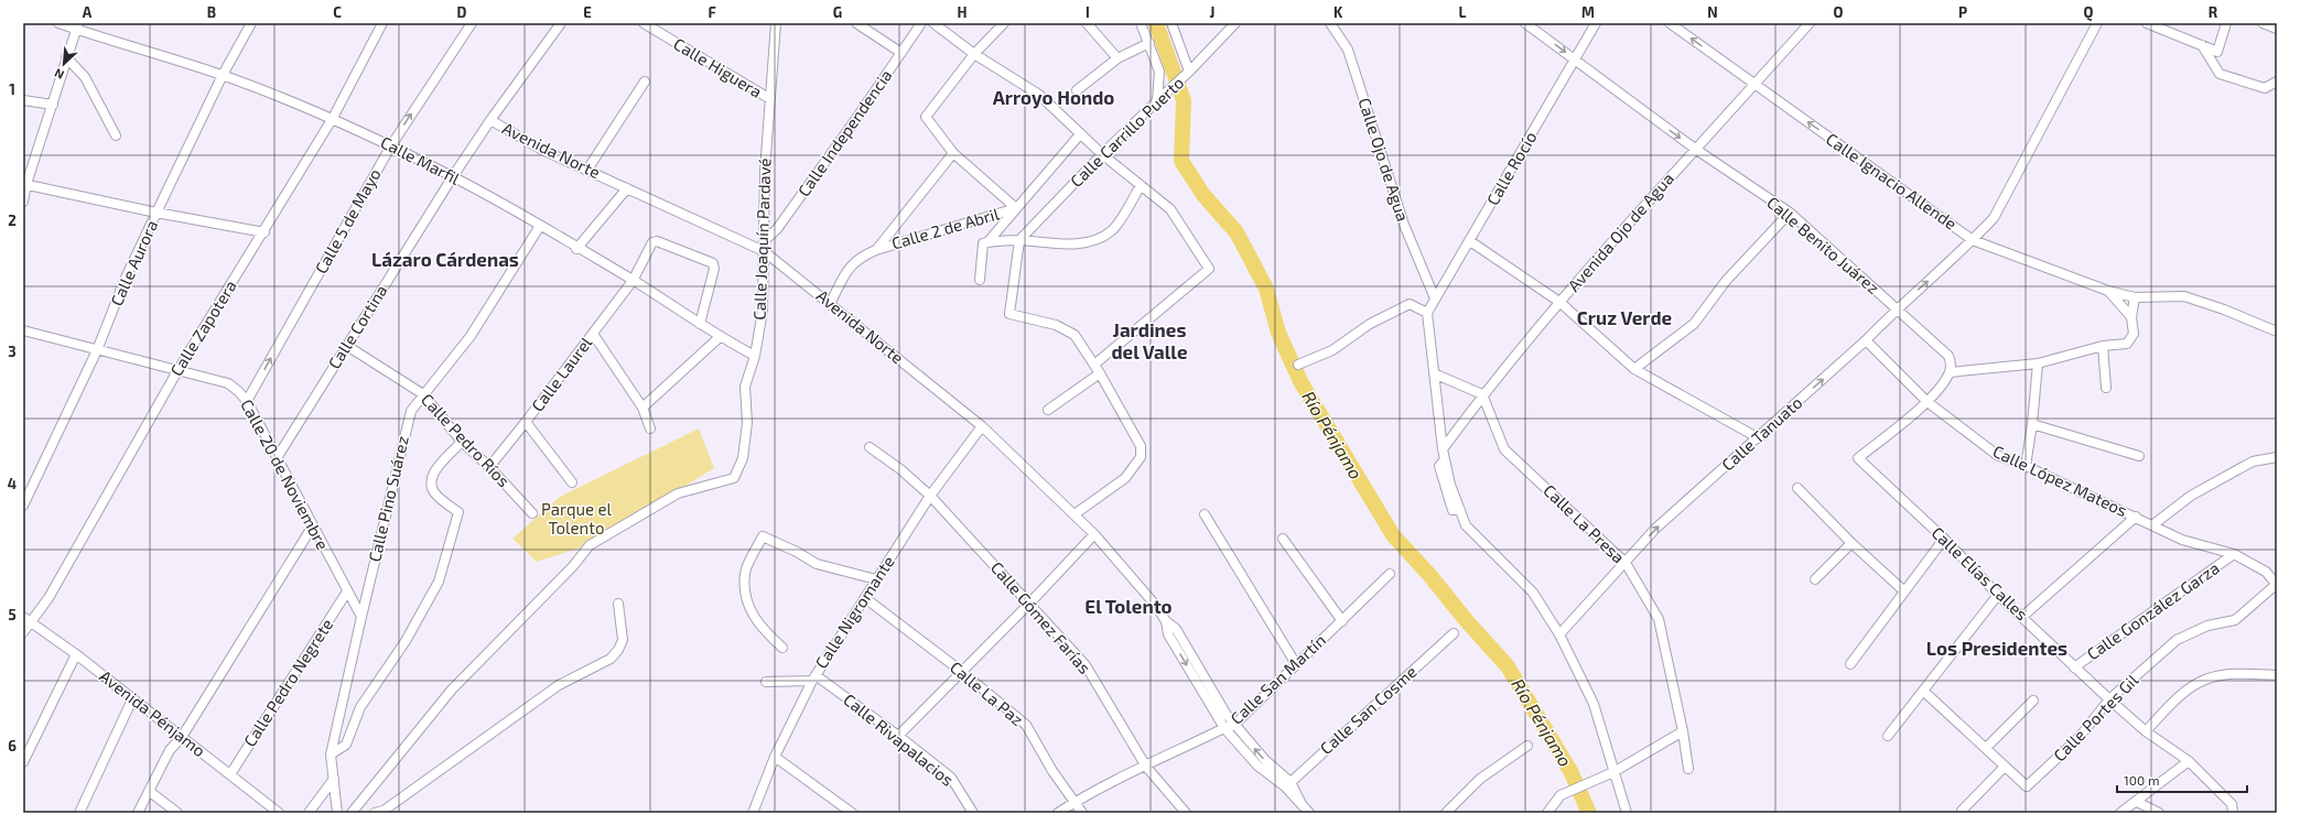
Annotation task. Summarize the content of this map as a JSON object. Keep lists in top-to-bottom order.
{
  "streets": {
    "street": [
      "Calle Higuera",
      "Calle Carrillo Puerto",
      "Calle Independencia",
      "Avenida Norte",
      "Calle Ojo de Agua",
      "Calle Marfil",
      "Calle Rocío",
      "Calle Ignacio Allende",
      "Calle 5 de Mayo",
      "Calle 2 de Abril",
      "Avenida Ojo de Agua",
      "Calle Joaquín Pardavé",
      "Calle Benito Juárez",
      "Calle Aurora",
      "Calle Cortina",
      "Calle Zapotera",
      "Calle Laurel",
      "Calle Tanuato",
      "Calle Pedro Ríos",
      "Calle 20 de Noviembre",
      "Calle López Mateos",
      "Calle Pino Suárez",
      "Calle La Presa",
      "Calle Elías Calles",
      "Calle González Garza",
      "Calle Nigromante",
      "Calle Gómez Farías",
      "Calle San Martín",
      "Calle Pedro Negrete",
      "Calle La Paz",
      "Calle San Cosme",
      "Avenida Pénjamo",
      "Calle Portes Gil",
      "Calle Rivapalacios"
    ]
  },
  "crossings": [
    ["Calle Higuera", "Calle Joaquín Pardavé"],
    ["Calle Independencia", "Calle Joaquín Pardavé"],
    ["Avenida Norte", "Calle 2 de Abril"],
    ["Avenida Norte", "Calle Joaquín Pardavé"],
    ["Avenida Norte", "Calle Cortina"],
    ["Avenida Norte", "Calle Nigromante"],
    ["Avenida Norte", "Calle San Martín"],
    ["Avenida Norte", "Calle San Cosme"],
    ["Calle Ojo de Agua", "Calle Rocío"],
    ["Calle Marfil", "Calle 5 de Mayo"],
    ["Calle Marfil", "Calle Joaquín Pardavé"],
    ["Calle Marfil", "Calle Aurora"],
    ["Calle Marfil", "Calle Cortina"],
    ["Calle Marfil", "Calle Zapotera"],
    ["Calle Marfil", "Calle Laurel"],
    ["Calle Marfil", "Calle Pino Suárez"],
    ["Calle Rocío", "Calle Benito Juárez"],
    ["Calle Ignacio Allende", "Avenida Ojo de Agua"],
    ["Calle Ignacio Allende", "Calle Tanuato"],
    ["Calle 5 de Mayo", "Calle 20 de Noviembre"],
    ["Avenida Ojo de Agua", "Calle Benito Juárez"],
    ["Avenida Ojo de Agua", "Calle La Presa"],
    ["Calle Benito Juárez", "Calle Tanuato"],
    ["Calle Aurora", "Calle 20 de Noviembre"],
    ["Calle Cortina", "Calle Pedro Ríos"],
    ["Calle Cortina", "Calle 20 de Noviembre"],
    ["Calle Zapotera", "Calle 20 de Noviembre"],
    ["Calle Zapotera", "Avenida Pénjamo"],
    ["Calle Laurel", "Calle Pedro Ríos"],
    ["Calle Tanuato", "Calle López Mateos"],
    ["Calle Tanuato", "Calle La Presa"],
    ["Calle Pedro Ríos", "Calle Pino Suárez"],
    ["Calle 20 de Noviembre", "Calle Pino Suárez"],
    ["Calle 20 de Noviembre", "Calle Pedro Negrete"],
    ["Calle López Mateos", "Calle Elías Calles"],
    ["Calle López Mateos", "Calle González Garza"],
    ["Calle López Mateos", "Calle Portes Gil"],
    ["Calle Elías Calles", "Calle González Garza"],
    ["Calle Elías Calles", "Calle Portes Gil"],
    ["Calle Nigromante", "Calle Gómez Farías"],
    ["Calle Nigromante", "Calle La Paz"],
    ["Calle Nigromante", "Calle Rivapalacios"],
    ["Calle Gómez Farías", "Calle San Martín"],
    ["Calle San Martín", "Calle La Paz"],
    ["Calle Pedro Negrete", "Avenida Pénjamo"]
  ],
  "one_way": [
    "Calle Ignacio Allende",
    "Calle 5 de Mayo",
    "Calle Benito Juárez",
    "Calle Tanuato"
  ],
  "districts": [
    "Arroyo Hondo",
    "Lázaro Cárdenas",
    "Cruz Verde",
    "Jardines del Valle",
    "El Tolento",
    "Los Presidentes"
  ],
  "water": ["Río Pénjamo"],
  "parks": ["Parque el Tolento"],
  "scale_bar": "100 m",
  "north": "bottom left",
  "grid": {
    "columns": [
      "A",
      "B",
      "C",
      "D",
      "E",
      "F",
      "G",
      "H",
      "I",
      "J",
      "K",
      "L",
      "M",
      "N",
      "O",
      "P",
      "Q",
      "R"
    ],
    "rows": [
      "1",
      "2",
      "3",
      "4",
      "5",
      "6"
    ]
  }
}
